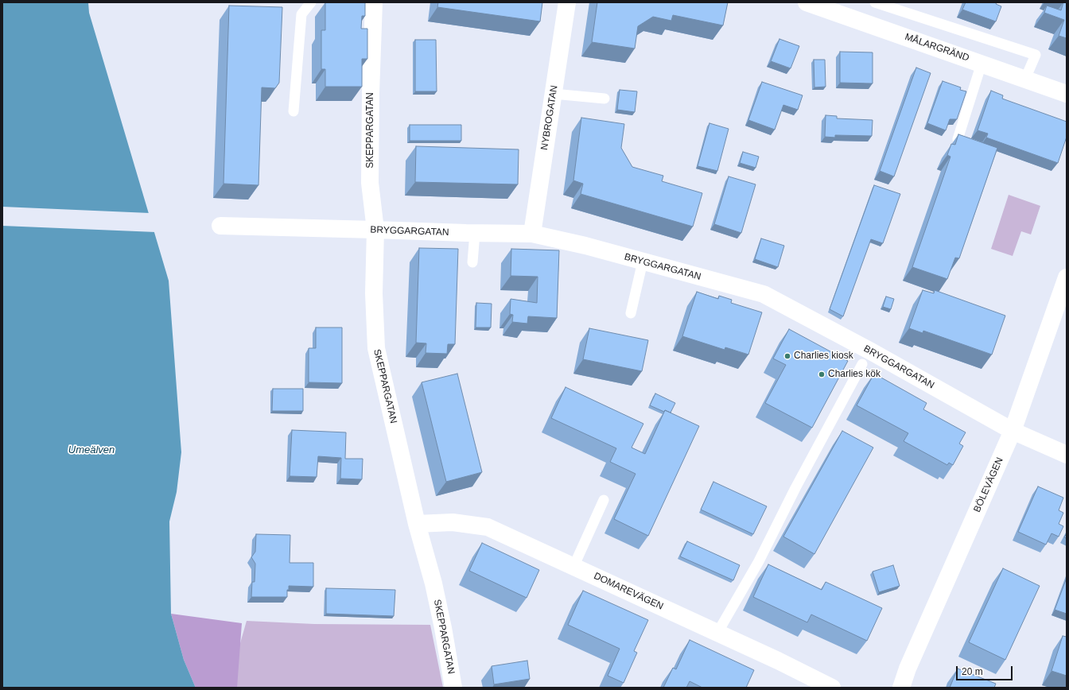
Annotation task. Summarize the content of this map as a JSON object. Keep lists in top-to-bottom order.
{
  "streets": {
    "street": [
      "MÅLARGRÄND",
      "NYBROGATAN",
      "SKEPPARGATAN",
      "BRYGGARGATAN",
      "BÖLEVÄGEN",
      "DOMAREVÄGEN"
    ]
  },
  "crossings": [
    ["NYBROGATAN", "BRYGGARGATAN"],
    ["SKEPPARGATAN", "BRYGGARGATAN"],
    ["SKEPPARGATAN", "DOMAREVÄGEN"],
    ["BRYGGARGATAN", "BÖLEVÄGEN"]
  ],
  "water": ["Umeälven"],
  "places": ["Charlies kiosk", "Charlies kök"],
  "scale_bar": "20 m"
}
